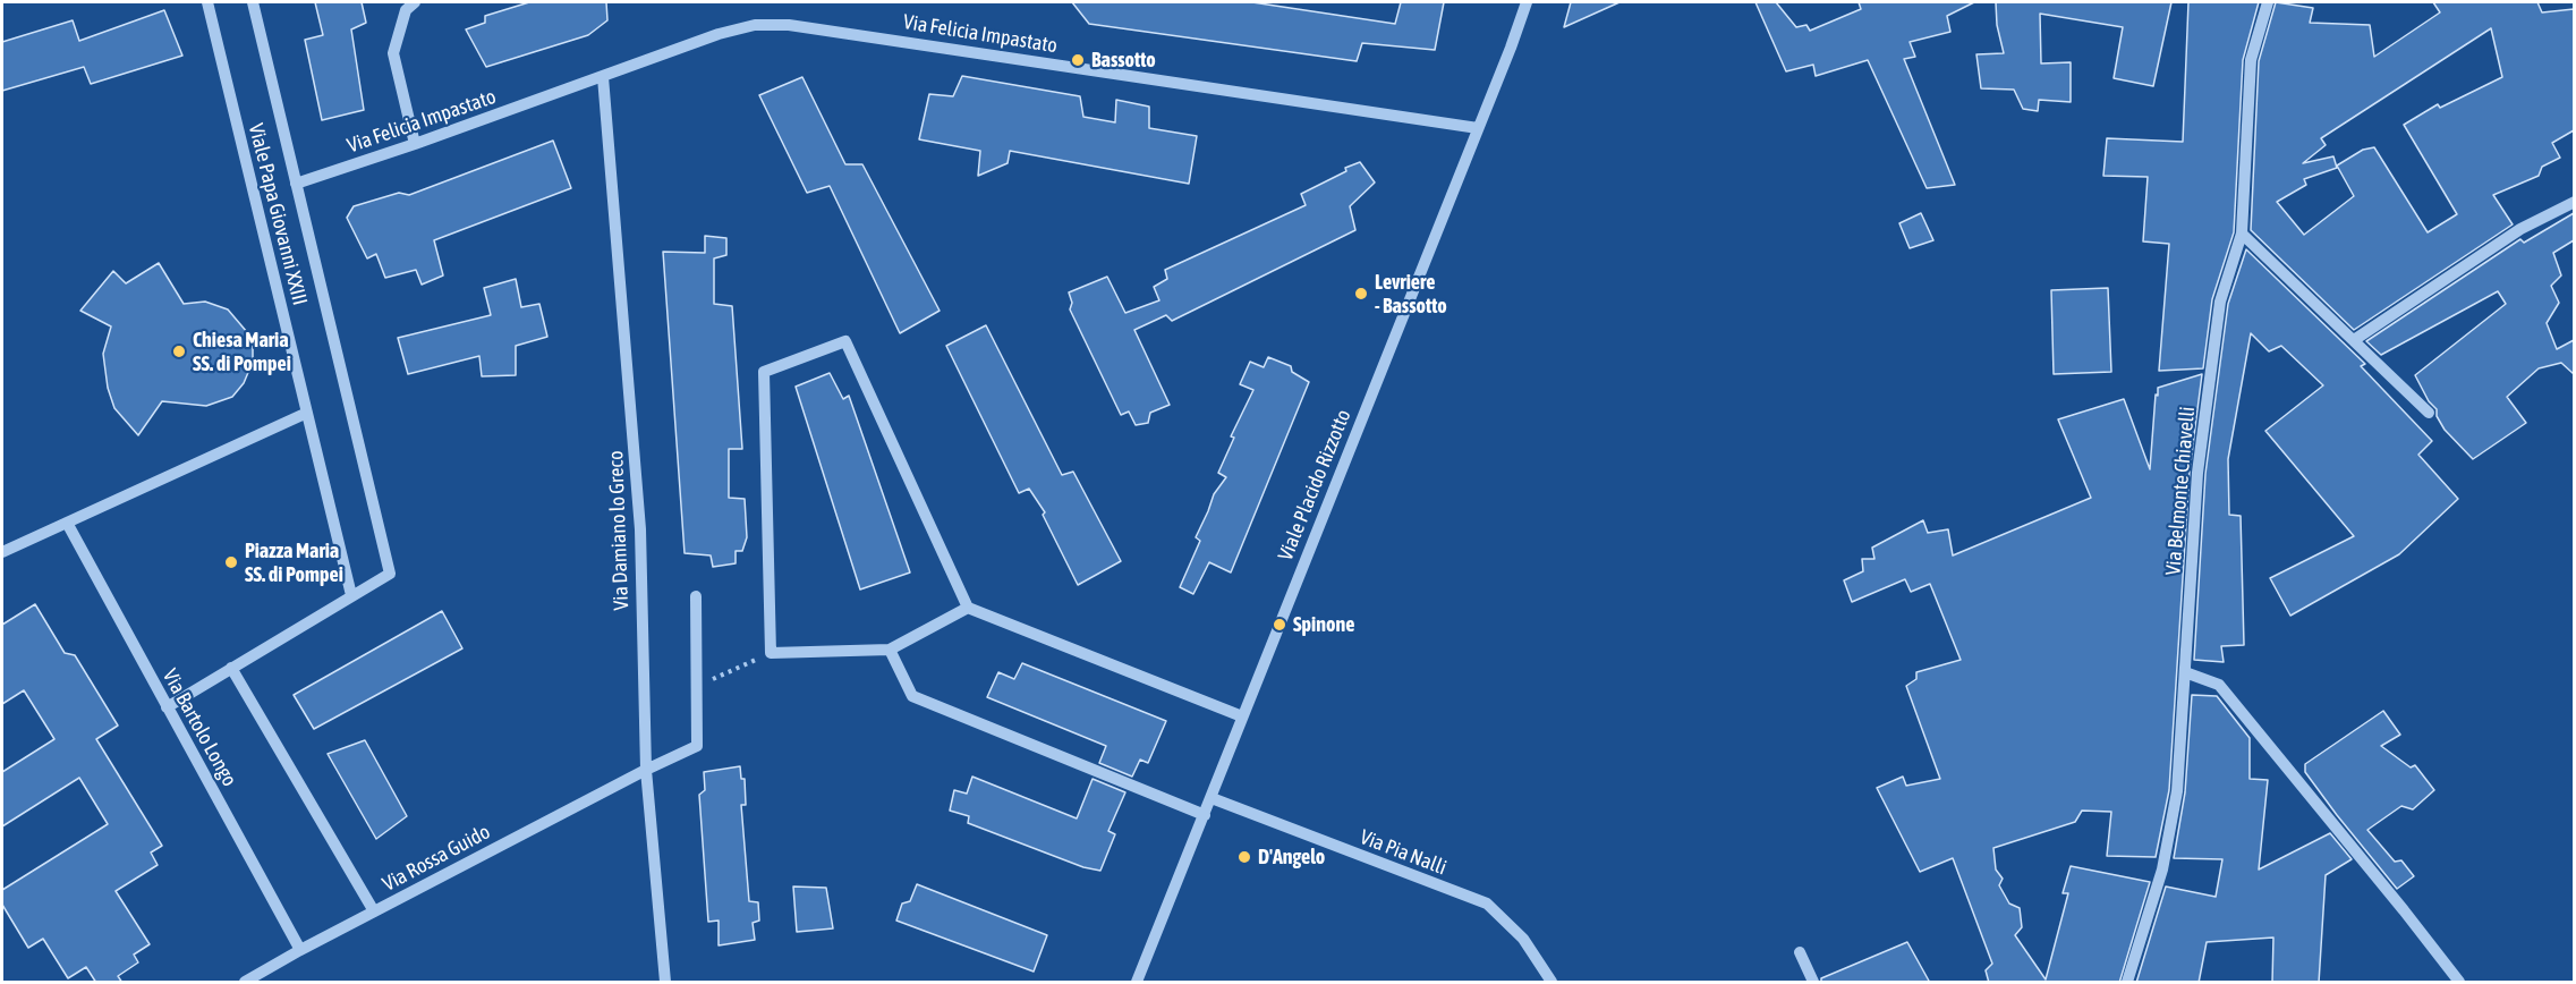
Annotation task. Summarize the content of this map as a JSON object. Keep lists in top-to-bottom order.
{
  "streets": {
    "street": [
      "Via Felicia Impastato",
      "Viale Papa Giovanni XXIII",
      "Viale Placido Rizzotto",
      "Via Belmonte Chiavelli",
      "Via Damiano lo Greco",
      "Via Bartolo Longo",
      "Via Pia Nalli",
      "Via Rossa Guido"
    ]
  },
  "crossings": [
    ["Via Felicia Impastato", "Viale Papa Giovanni XXIII"],
    ["Via Felicia Impastato", "Viale Placido Rizzotto"],
    ["Via Felicia Impastato", "Via Damiano lo Greco"],
    ["Viale Placido Rizzotto", "Via Pia Nalli"],
    ["Via Damiano lo Greco", "Via Rossa Guido"],
    ["Via Bartolo Longo", "Via Rossa Guido"]
  ],
  "places": [
    "Bassotto",
    "Levriere - Bassotto",
    "Chiesa Maria SS. di Pompei",
    "Piazza Maria SS. di Pompei",
    "Spinone",
    "D'Angelo"
  ]
}
